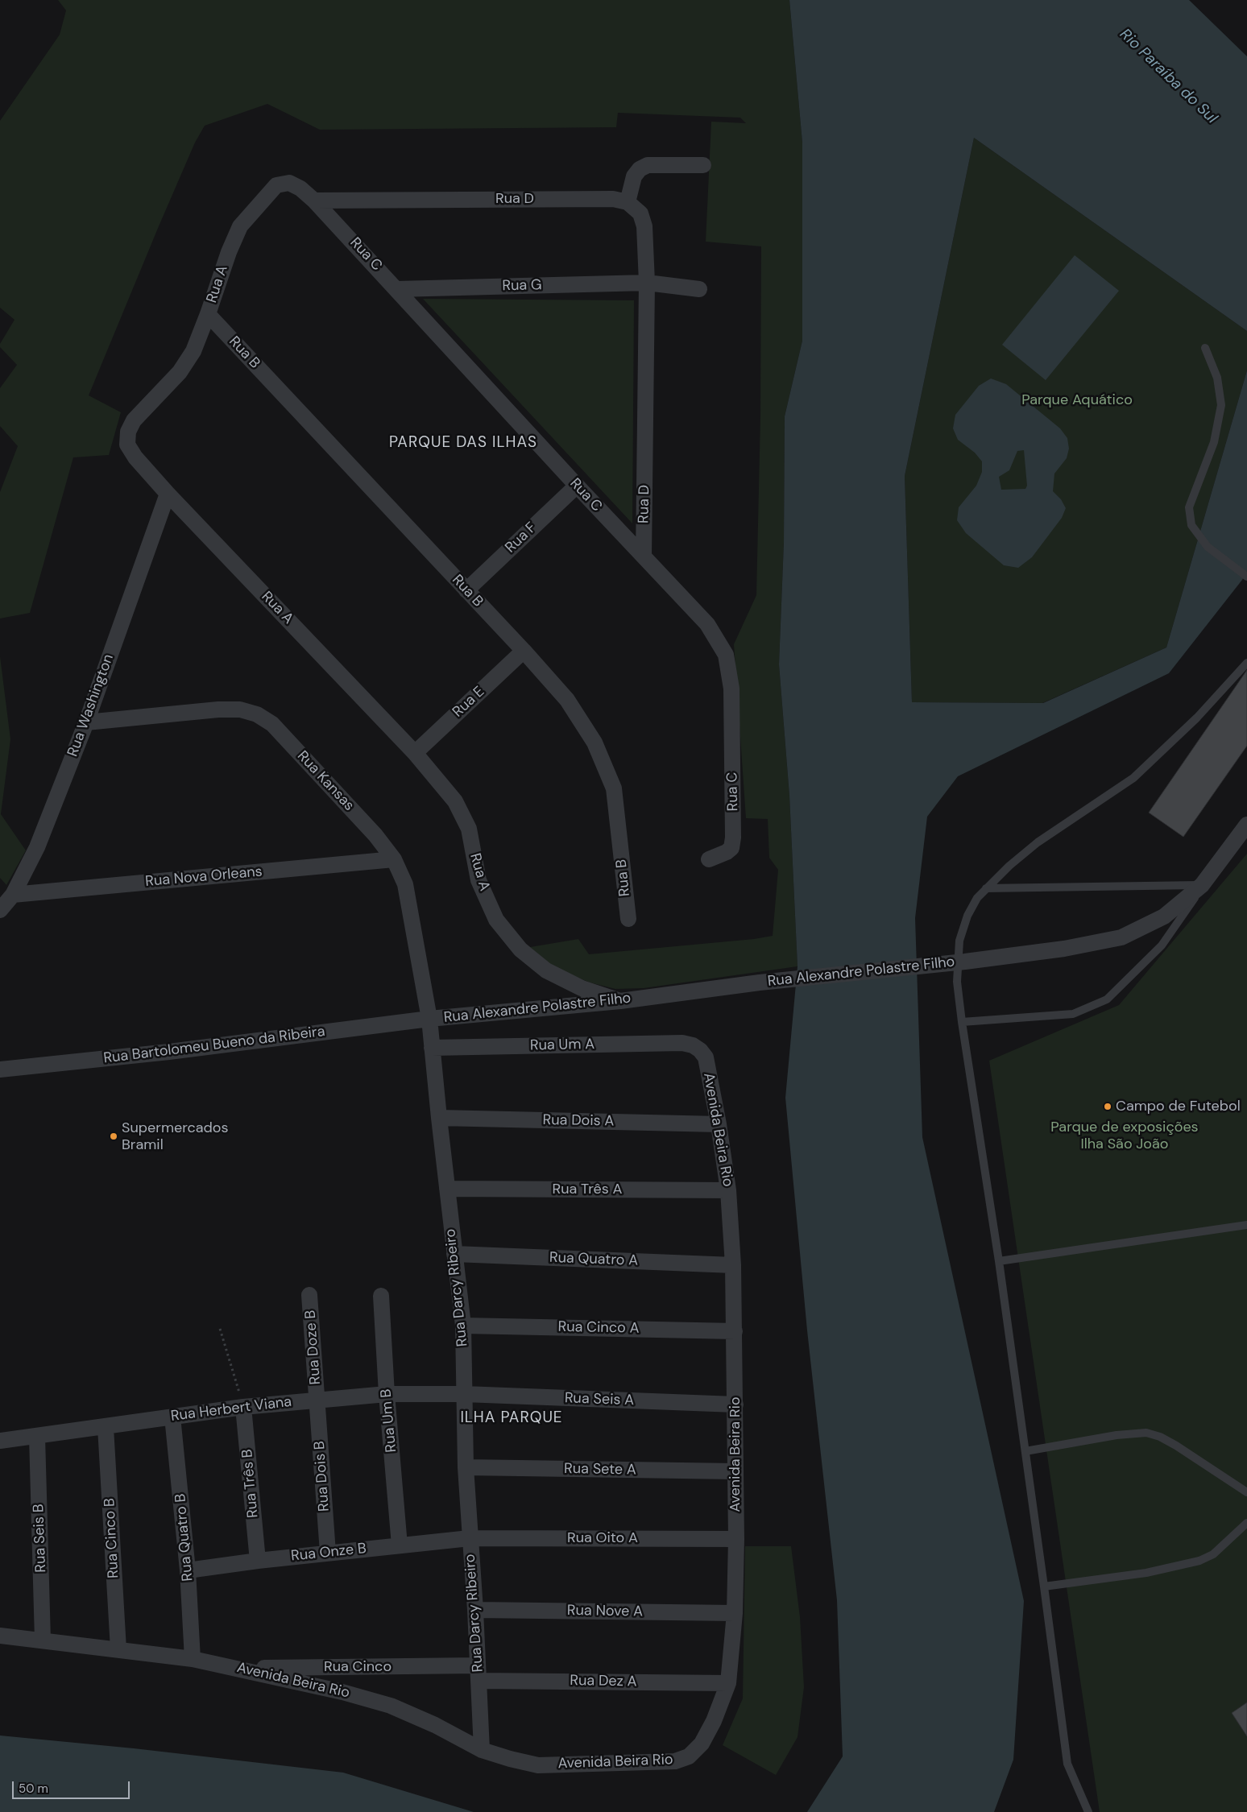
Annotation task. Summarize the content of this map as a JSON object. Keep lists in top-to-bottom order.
{
  "streets": {
    "street": [
      "Rua D",
      "Rua C",
      "Rua A",
      "Rua G",
      "Rua B",
      "Rua F",
      "Rua E",
      "Rua Washington",
      "Rua Kansas",
      "Rua Nova Orleans",
      "Rua Alexandre Polastre Filho",
      "Rua Bartolomeu Bueno da Ribeira",
      "Rua Um A",
      "Rua Dois A",
      "Avenida Beira Rio",
      "Rua Três A",
      "Rua Quatro A",
      "Rua Darcy Ribeiro",
      "Rua Cinco A",
      "Rua Doze B",
      "Rua Seis A",
      "Rua Herbert Viana",
      "Rua Um B",
      "Rua Sete A",
      "Rua Dois B",
      "Rua Três B",
      "Rua Quatro B",
      "Rua Seis B",
      "Rua Cinco B",
      "Rua Oito A",
      "Rua Onze B",
      "Rua Nove A",
      "Rua Cinco",
      "Rua Dez A"
    ]
  },
  "crossings": [
    ["Rua D", "Rua C"],
    ["Rua D", "Rua G"],
    ["Rua C", "Rua A"],
    ["Rua C", "Rua G"],
    ["Rua C", "Rua F"],
    ["Rua A", "Rua B"],
    ["Rua A", "Rua E"],
    ["Rua A", "Rua Washington"],
    ["Rua A", "Rua Alexandre Polastre Filho"],
    ["Rua B", "Rua F"],
    ["Rua B", "Rua E"],
    ["Rua Washington", "Rua Kansas"],
    ["Rua Washington", "Rua Nova Orleans"],
    ["Rua Kansas", "Rua Nova Orleans"],
    ["Rua Kansas", "Rua Alexandre Polastre Filho"],
    ["Rua Kansas", "Rua Bartolomeu Bueno da Ribeira"],
    ["Rua Kansas", "Rua Darcy Ribeiro"],
    ["Rua Alexandre Polastre Filho", "Rua Bartolomeu Bueno da Ribeira"],
    ["Rua Alexandre Polastre Filho", "Rua Darcy Ribeiro"],
    ["Rua Bartolomeu Bueno da Ribeira", "Rua Darcy Ribeiro"],
    ["Rua Um A", "Avenida Beira Rio"],
    ["Rua Um A", "Rua Darcy Ribeiro"],
    ["Rua Dois A", "Avenida Beira Rio"],
    ["Rua Dois A", "Rua Darcy Ribeiro"],
    ["Avenida Beira Rio", "Rua Três A"],
    ["Avenida Beira Rio", "Rua Quatro A"],
    ["Avenida Beira Rio", "Rua Darcy Ribeiro"],
    ["Avenida Beira Rio", "Rua Cinco A"],
    ["Avenida Beira Rio", "Rua Seis A"],
    ["Avenida Beira Rio", "Rua Sete A"],
    ["Avenida Beira Rio", "Rua Quatro B"],
    ["Avenida Beira Rio", "Rua Seis B"],
    ["Avenida Beira Rio", "Rua Cinco B"],
    ["Avenida Beira Rio", "Rua Oito A"],
    ["Avenida Beira Rio", "Rua Nove A"],
    ["Avenida Beira Rio", "Rua Cinco"],
    ["Avenida Beira Rio", "Rua Dez A"],
    ["Rua Três A", "Rua Darcy Ribeiro"],
    ["Rua Quatro A", "Rua Darcy Ribeiro"],
    ["Rua Darcy Ribeiro", "Rua Cinco A"],
    ["Rua Darcy Ribeiro", "Rua Seis A"],
    ["Rua Darcy Ribeiro", "Rua Herbert Viana"],
    ["Rua Darcy Ribeiro", "Rua Sete A"],
    ["Rua Darcy Ribeiro", "Rua Oito A"],
    ["Rua Darcy Ribeiro", "Rua Onze B"],
    ["Rua Darcy Ribeiro", "Rua Nove A"],
    ["Rua Darcy Ribeiro", "Rua Cinco"],
    ["Rua Darcy Ribeiro", "Rua Dez A"],
    ["Rua Doze B", "Rua Herbert Viana"],
    ["Rua Doze B", "Rua Dois B"],
    ["Rua Seis A", "Rua Herbert Viana"],
    ["Rua Herbert Viana", "Rua Um B"],
    ["Rua Herbert Viana", "Rua Dois B"],
    ["Rua Herbert Viana", "Rua Três B"],
    ["Rua Herbert Viana", "Rua Quatro B"],
    ["Rua Herbert Viana", "Rua Seis B"],
    ["Rua Herbert Viana", "Rua Cinco B"],
    ["Rua Um B", "Rua Onze B"],
    ["Rua Dois B", "Rua Onze B"],
    ["Rua Três B", "Rua Onze B"],
    ["Rua Quatro B", "Rua Onze B"],
    ["Rua Oito A", "Rua Onze B"],
    ["Rua Cinco", "Rua Dez A"]
  ],
  "districts": ["PARQUE DAS ILHAS", "ILHA PARQUE"],
  "water": ["Rio Paraíba do Sul"],
  "parks": ["Parque Aquático", "Parque de exposições Ilha São João"],
  "places": ["Campo de Futebol", "Supermercados Bramil"],
  "scale_bar": "50 m"
}
